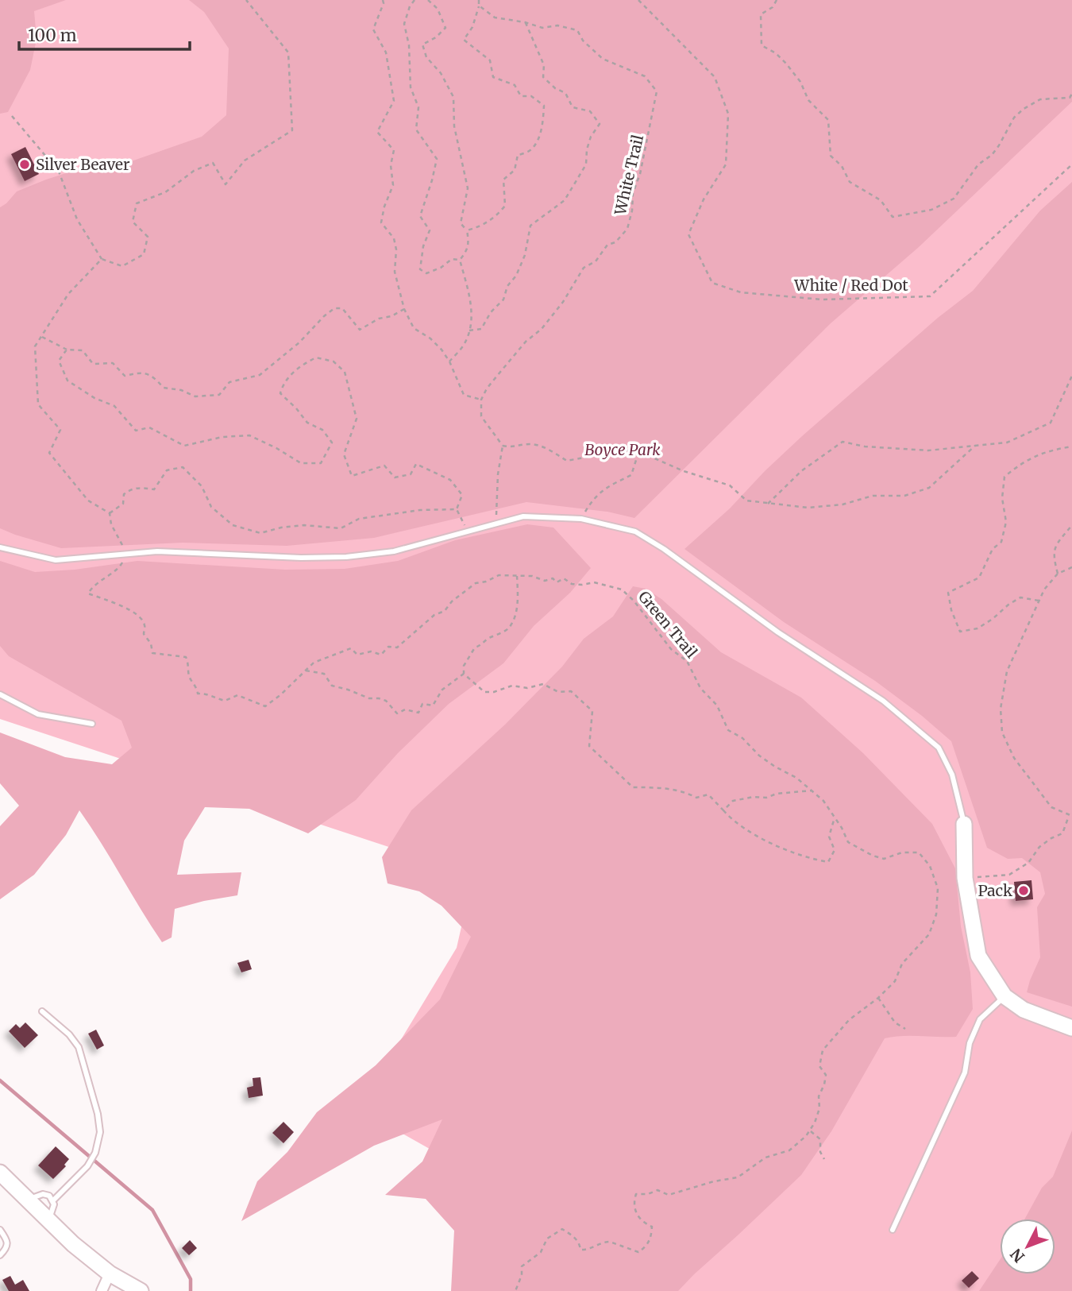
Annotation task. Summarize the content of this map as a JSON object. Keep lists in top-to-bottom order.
{
  "streets": {
    "path": ["White Trail", "White / Red Dot", "Green Trail"]
  },
  "parks": ["Boyce Park"],
  "places": ["Silver Beaver", "Pack"],
  "scale_bar": "100 m",
  "north": "bottom left"
}
